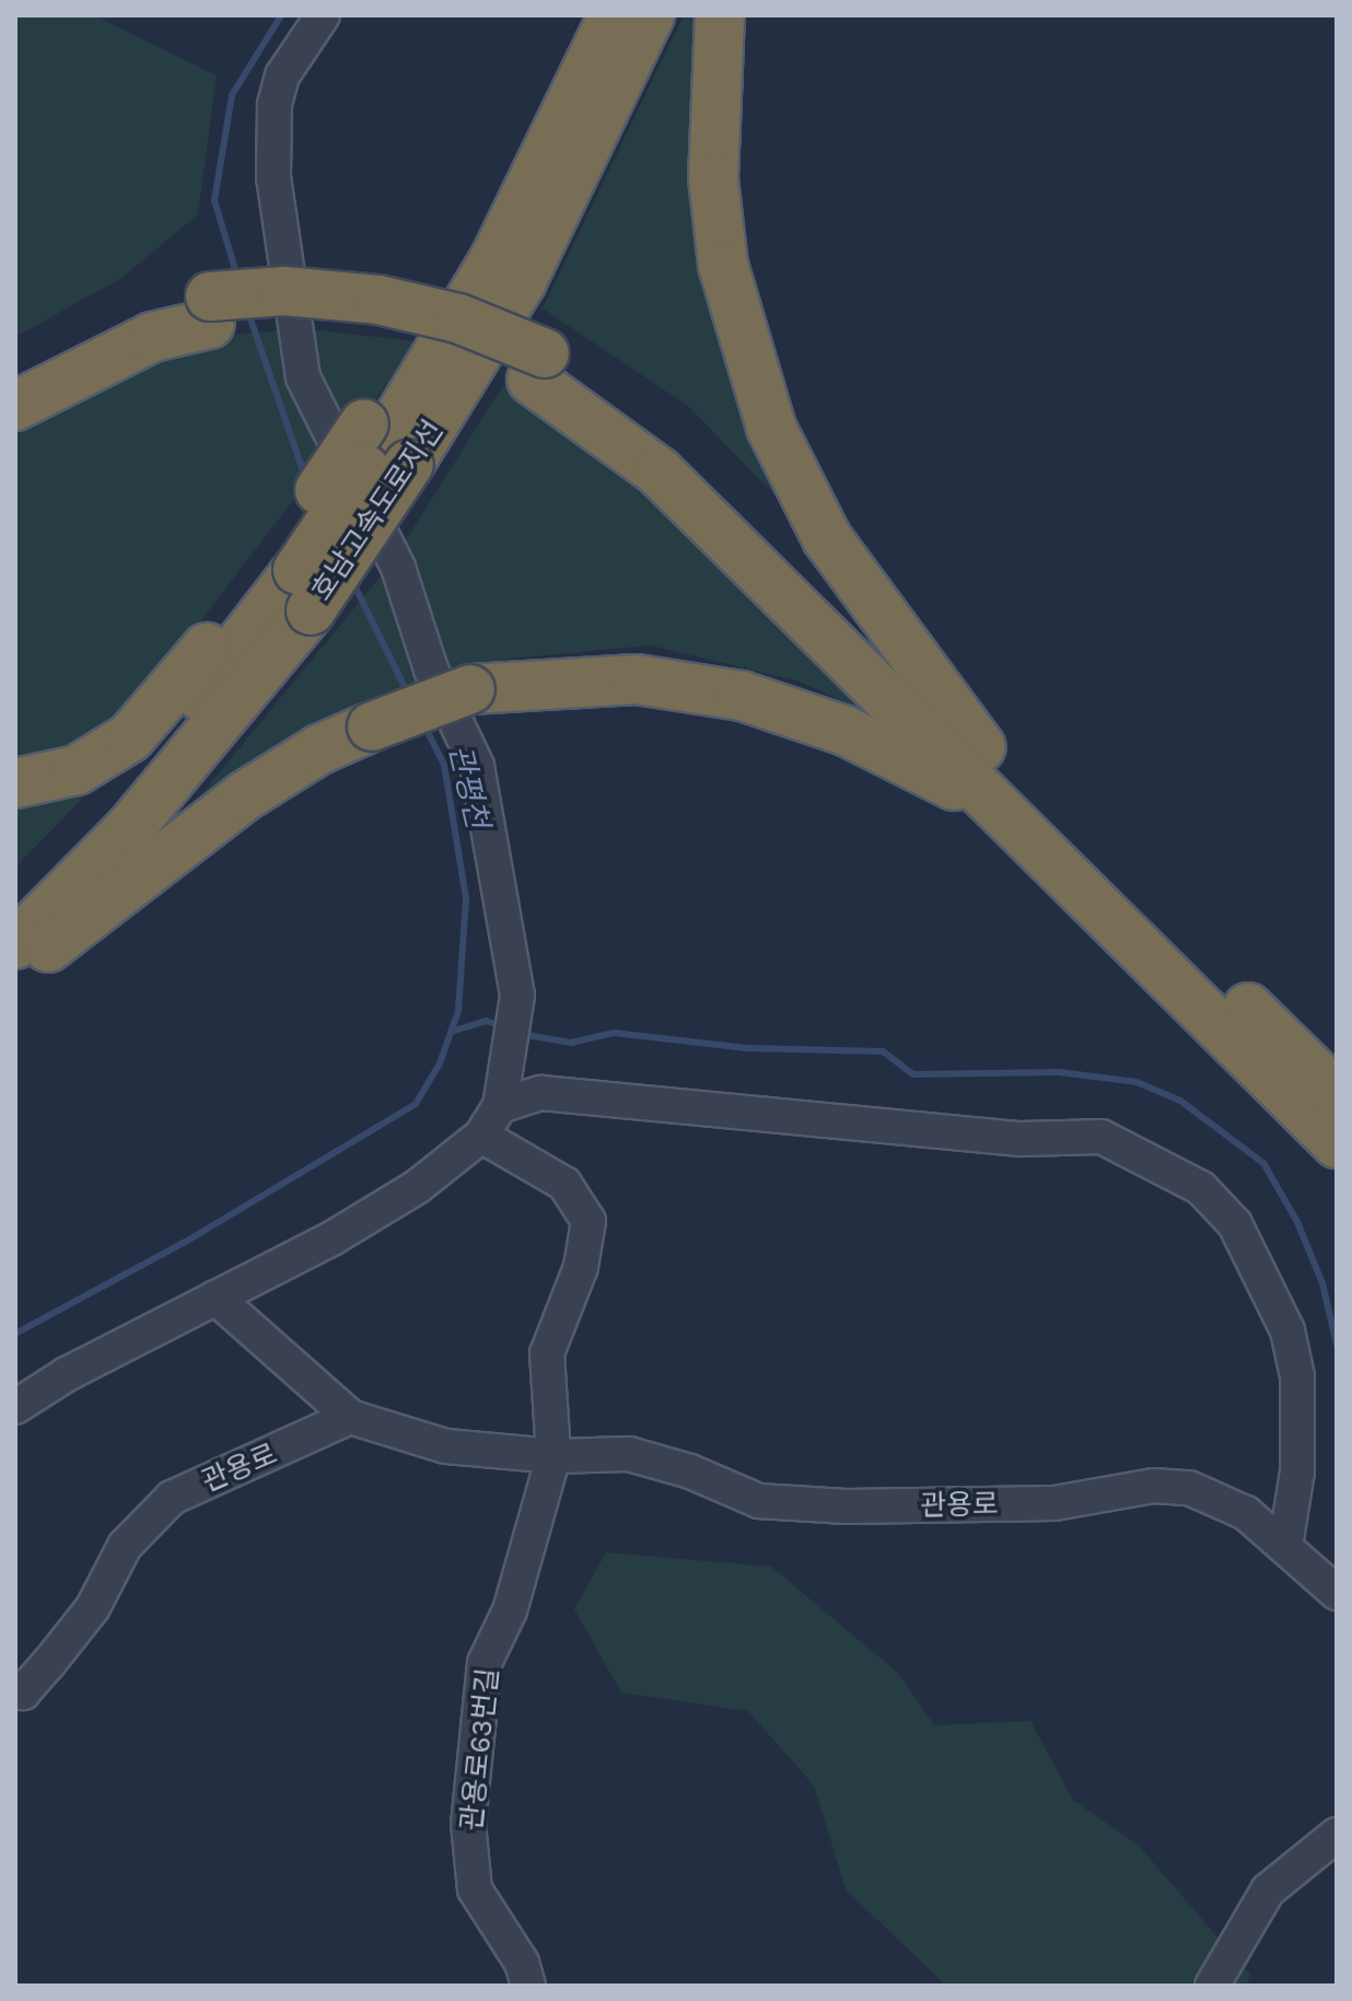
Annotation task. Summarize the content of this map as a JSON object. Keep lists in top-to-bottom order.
{
  "streets": {
    "highway": ["호남고속도로지선"],
    "street": ["관용로", "관용로63번길"]
  },
  "crossings": [
    ["관용로", "관용로63번길"]
  ],
  "water": ["관평천"]
}
